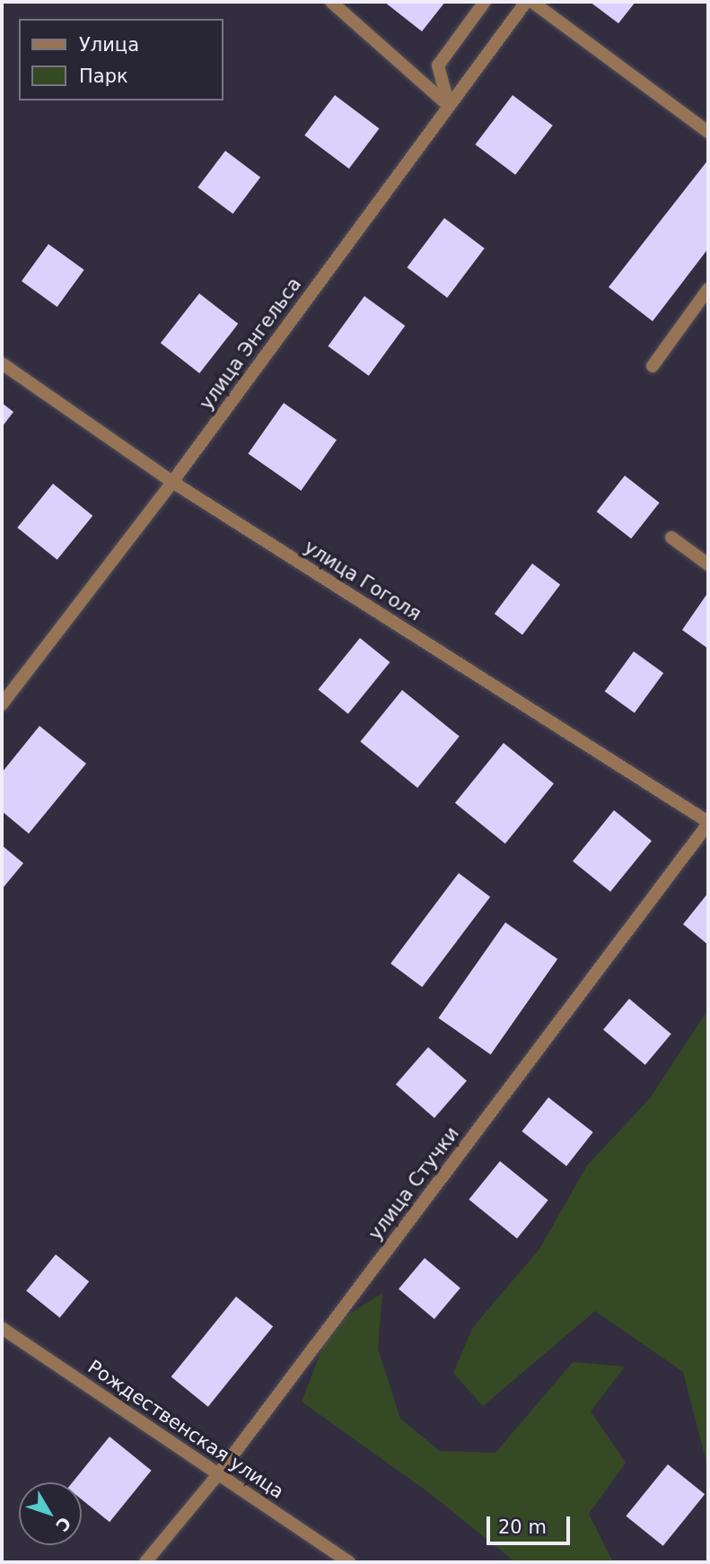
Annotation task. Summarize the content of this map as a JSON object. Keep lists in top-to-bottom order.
{
  "streets": {
    "street": [
      "улица Энгельса",
      "улица Гоголя",
      "улица Стучки",
      "Рождественская улица"
    ]
  },
  "crossings": [
    ["улица Энгельса", "улица Гоголя"],
    ["улица Гоголя", "улица Стучки"],
    ["улица Стучки", "Рождественская улица"]
  ],
  "legend": ["Улица", "Парк"],
  "scale_bar": "20 m",
  "north": "bottom right"
}
